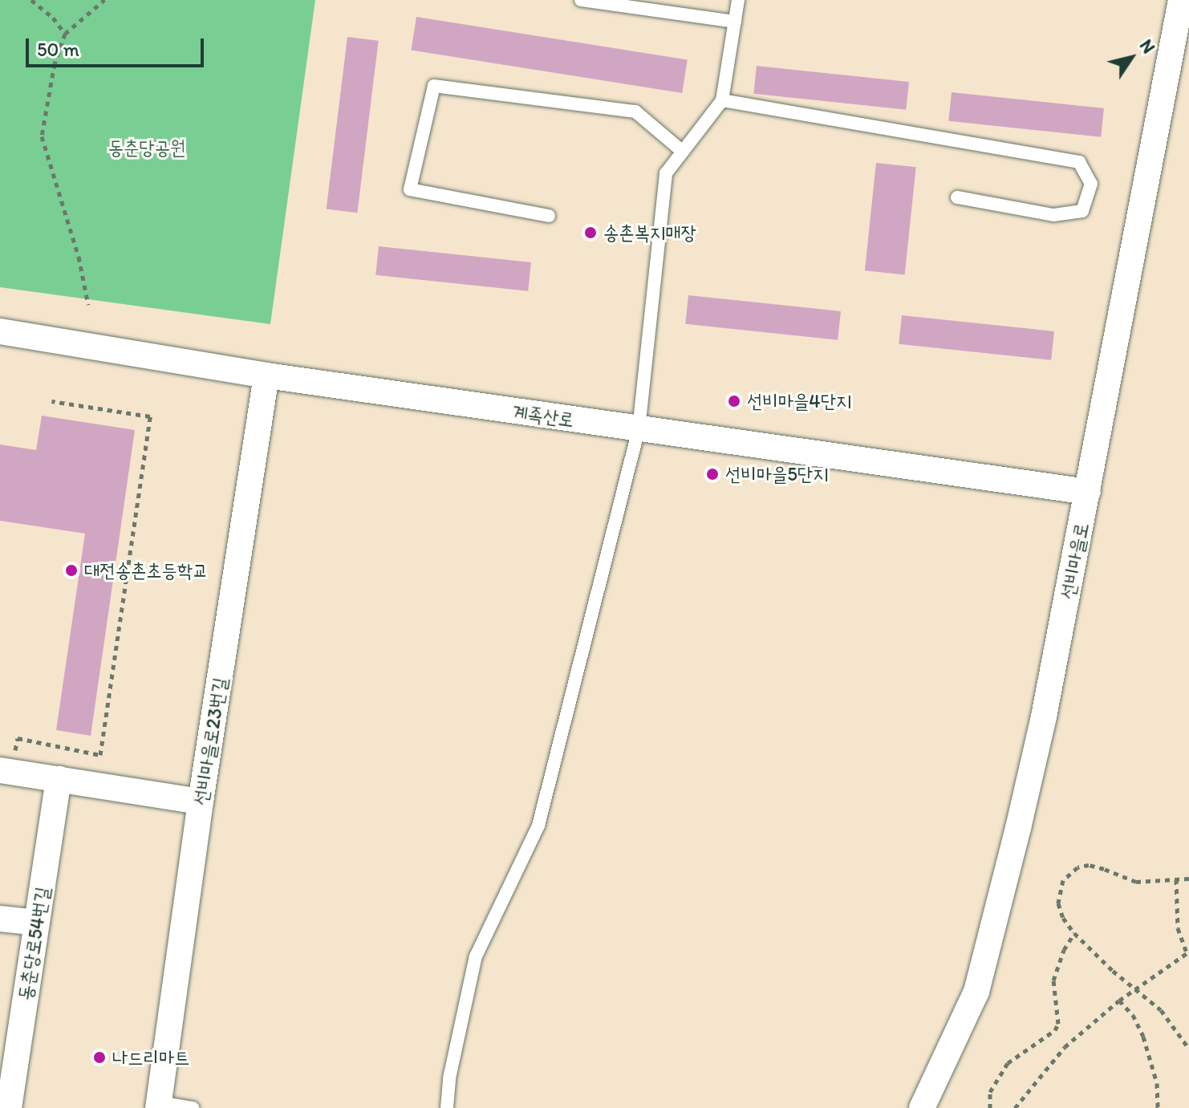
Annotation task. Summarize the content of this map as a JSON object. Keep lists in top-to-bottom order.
{
  "streets": {
    "street": [
      "계족산로",
      "선비마을로",
      "선비마을로23번길",
      "동춘당로54번길"
    ]
  },
  "crossings": [
    ["계족산로", "선비마을로"],
    ["계족산로", "선비마을로23번길"]
  ],
  "parks": ["동춘당공원"],
  "places": [
    "송촌복지매장",
    "선비마을4단지",
    "선비마을5단지",
    "대전송촌초등학교",
    "나드리마트"
  ],
  "scale_bar": "50 m",
  "north": "top right"
}
